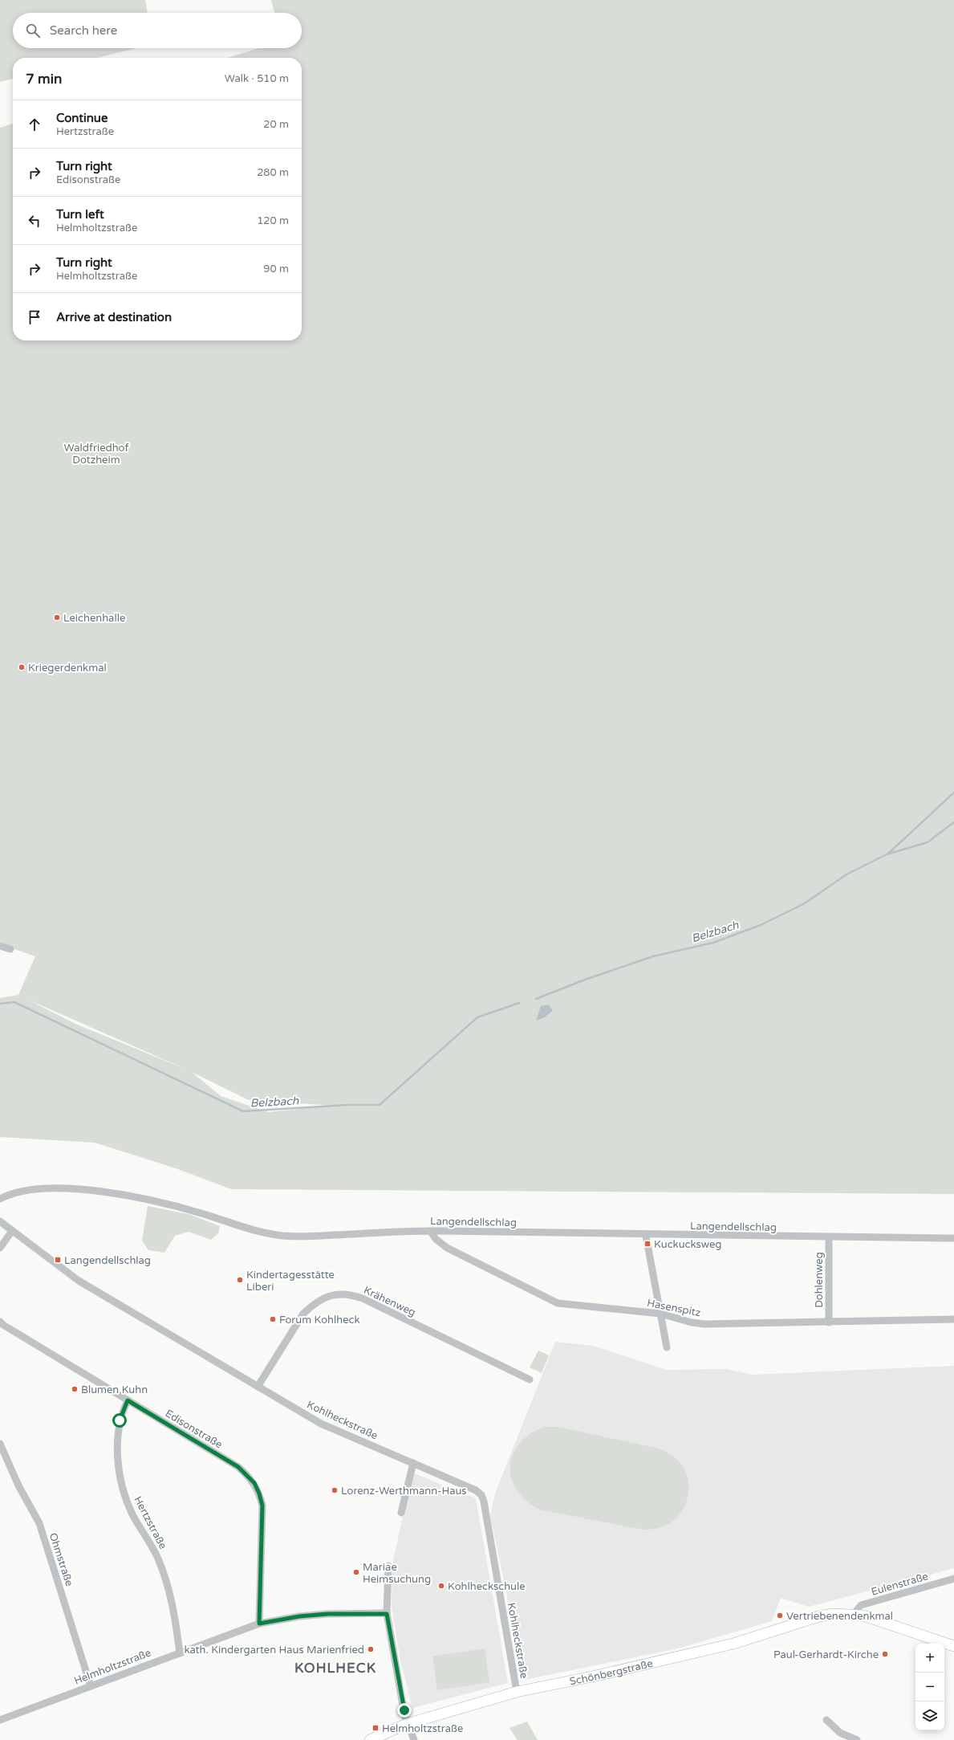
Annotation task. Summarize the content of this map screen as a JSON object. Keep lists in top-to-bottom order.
{
  "streets": {
    "street": [
      "Langendellschlag",
      "Dohlenweg",
      "Krähenweg",
      "Hasenspitz",
      "Kohlheckstraße",
      "Edisonstraße",
      "Hertzstraße",
      "Ohmstraße",
      "Eulenstraße",
      "Helmholtzstraße",
      "Schönbergstraße"
    ]
  },
  "crossings": [
    ["Langendellschlag", "Dohlenweg"],
    ["Langendellschlag", "Hasenspitz"],
    ["Dohlenweg", "Hasenspitz"],
    ["Krähenweg", "Kohlheckstraße"],
    ["Kohlheckstraße", "Schönbergstraße"],
    ["Edisonstraße", "Hertzstraße"],
    ["Edisonstraße", "Helmholtzstraße"],
    ["Hertzstraße", "Helmholtzstraße"],
    ["Ohmstraße", "Helmholtzstraße"],
    ["Eulenstraße", "Schönbergstraße"]
  ],
  "districts": ["KOHLHECK"],
  "water": ["Belzbach"],
  "parks": ["Waldfriedhof Dotzheim"],
  "places": {
    "other": [
      "Leichenhalle",
      "Kriegerdenkmal",
      "Kindertagesstätte Liberi",
      "Forum Kohlheck",
      "Blumen Kuhn",
      "Lorenz-Werthmann-Haus",
      "Mariae Heimsuchung",
      "Kohlheckschule",
      "Vertriebenendenkmal",
      "kath. Kindergarten Haus Marienfried",
      "Paul-Gerhardt-Kirche"
    ],
    "transit": ["Kuckucksweg", "Langendellschlag", "Helmholtzstraße"]
  },
  "page": {
    "search": "Search here",
    "heading": ["7 min", "Walk · 510 m"],
    "list": [
      ["Continue", "Hertzstraße", "20 m"],
      ["Turn right", "Edisonstraße", "280 m"],
      ["Turn left", "Helmholtzstraße", "120 m"],
      ["Turn right", "Helmholtzstraße", "90 m"],
      "Arrive at destination"
    ],
    "map_buttons": ["+", "−"]
  }
}
